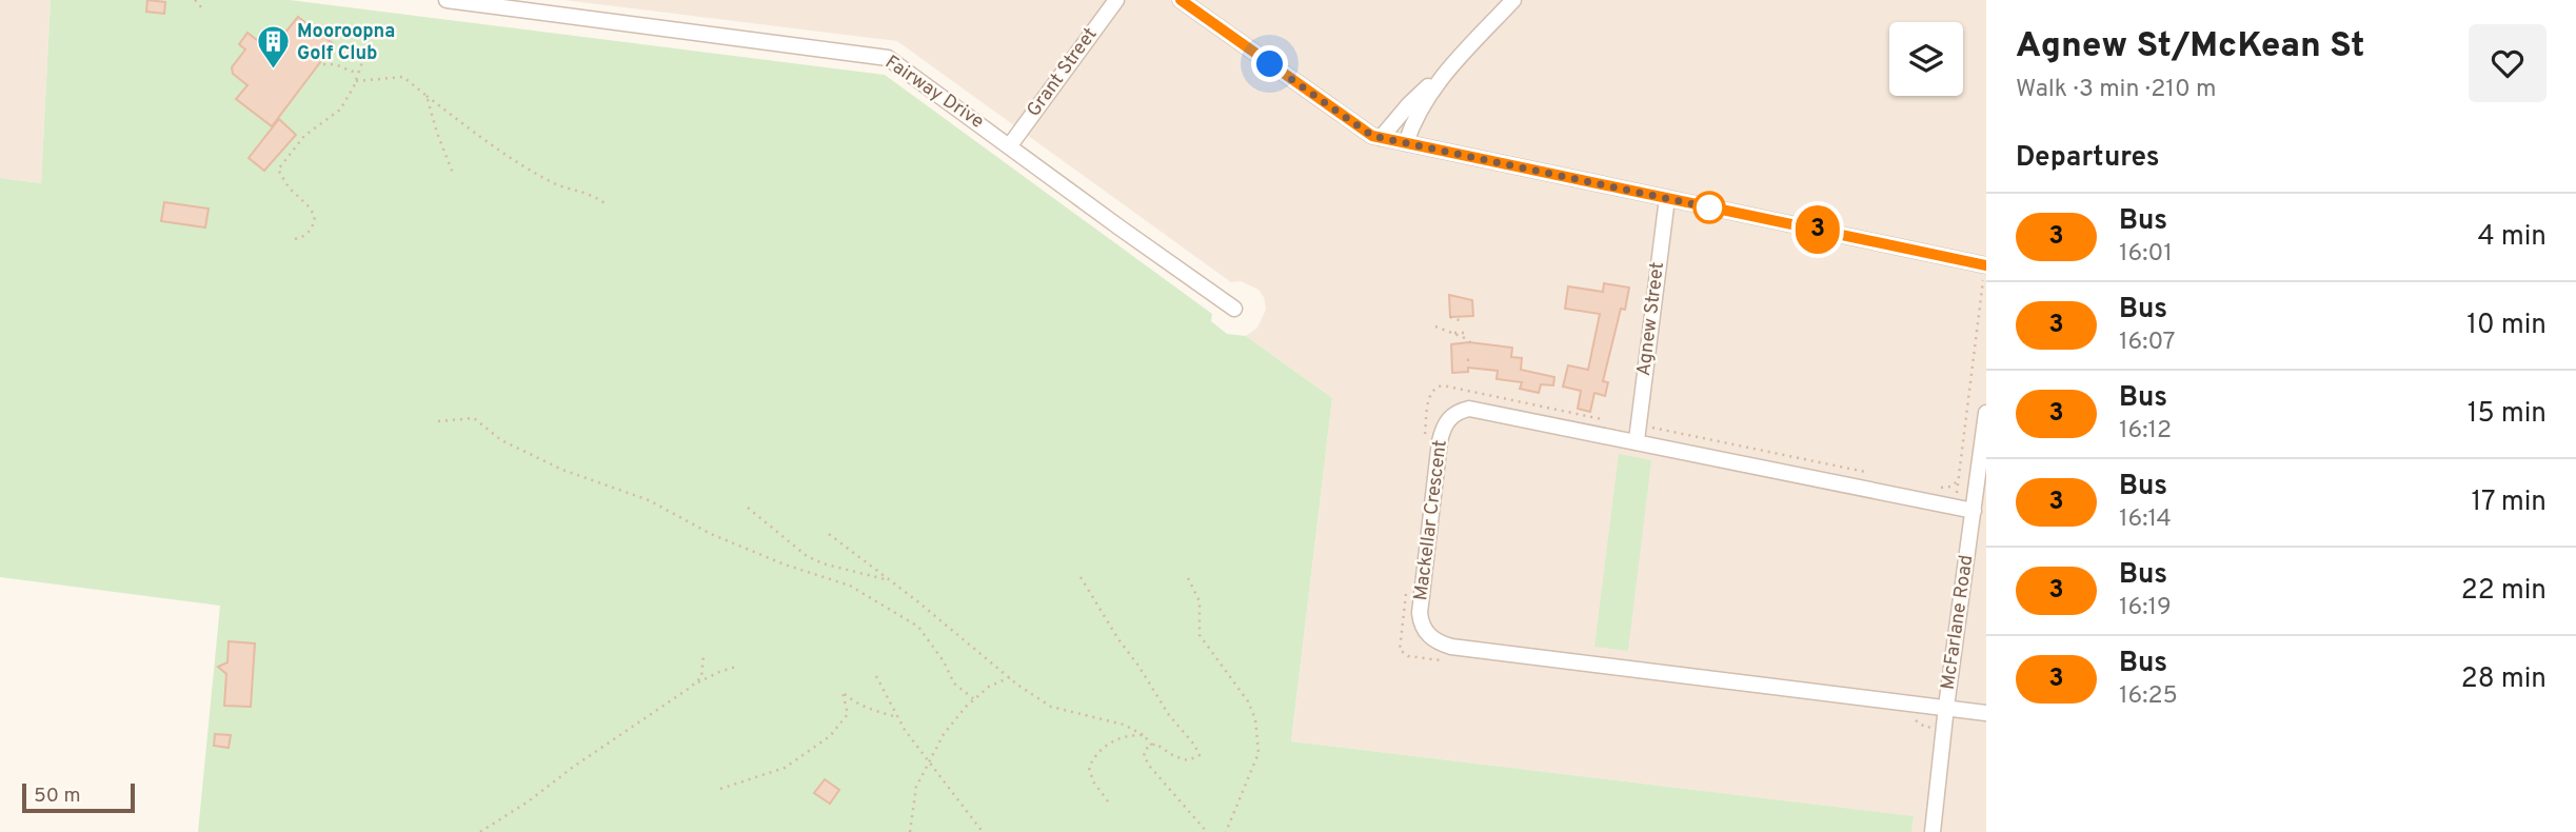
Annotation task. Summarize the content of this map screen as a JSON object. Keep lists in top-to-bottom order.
{
  "streets": {
    "street": [
      "Grant Street",
      "Fairway Drive",
      "Agnew Street",
      "Mackellar Crescent",
      "McFarlane Road"
    ]
  },
  "crossings": [
    ["Grant Street", "Fairway Drive"],
    ["Agnew Street", "Mackellar Crescent"],
    ["Mackellar Crescent", "McFarlane Road"]
  ],
  "places": {
    "building": ["Mooroopna Golf Club"]
  },
  "lines": ["bus line 3"],
  "scale_bar": "50 m",
  "page": {
    "on_map": "3",
    "heading": [
      ["Agnew St/McKean St", "Walk · 3 min · 210 m"],
      "Departures"
    ],
    "list": [
      {
        "mark": "3",
        "name": "Bus",
        "note": "16:01",
        "value": "4 min"
      },
      {
        "mark": "3",
        "name": "Bus",
        "note": "16:07",
        "value": "10 min"
      },
      {
        "mark": "3",
        "name": "Bus",
        "note": "16:12",
        "value": "15 min"
      },
      {
        "mark": "3",
        "name": "Bus",
        "note": "16:14",
        "value": "17 min"
      },
      {
        "mark": "3",
        "name": "Bus",
        "note": "16:19",
        "value": "22 min"
      },
      {
        "mark": "3",
        "name": "Bus",
        "note": "16:25",
        "value": "28 min"
      }
    ],
    "scale": "50 m"
  }
}
